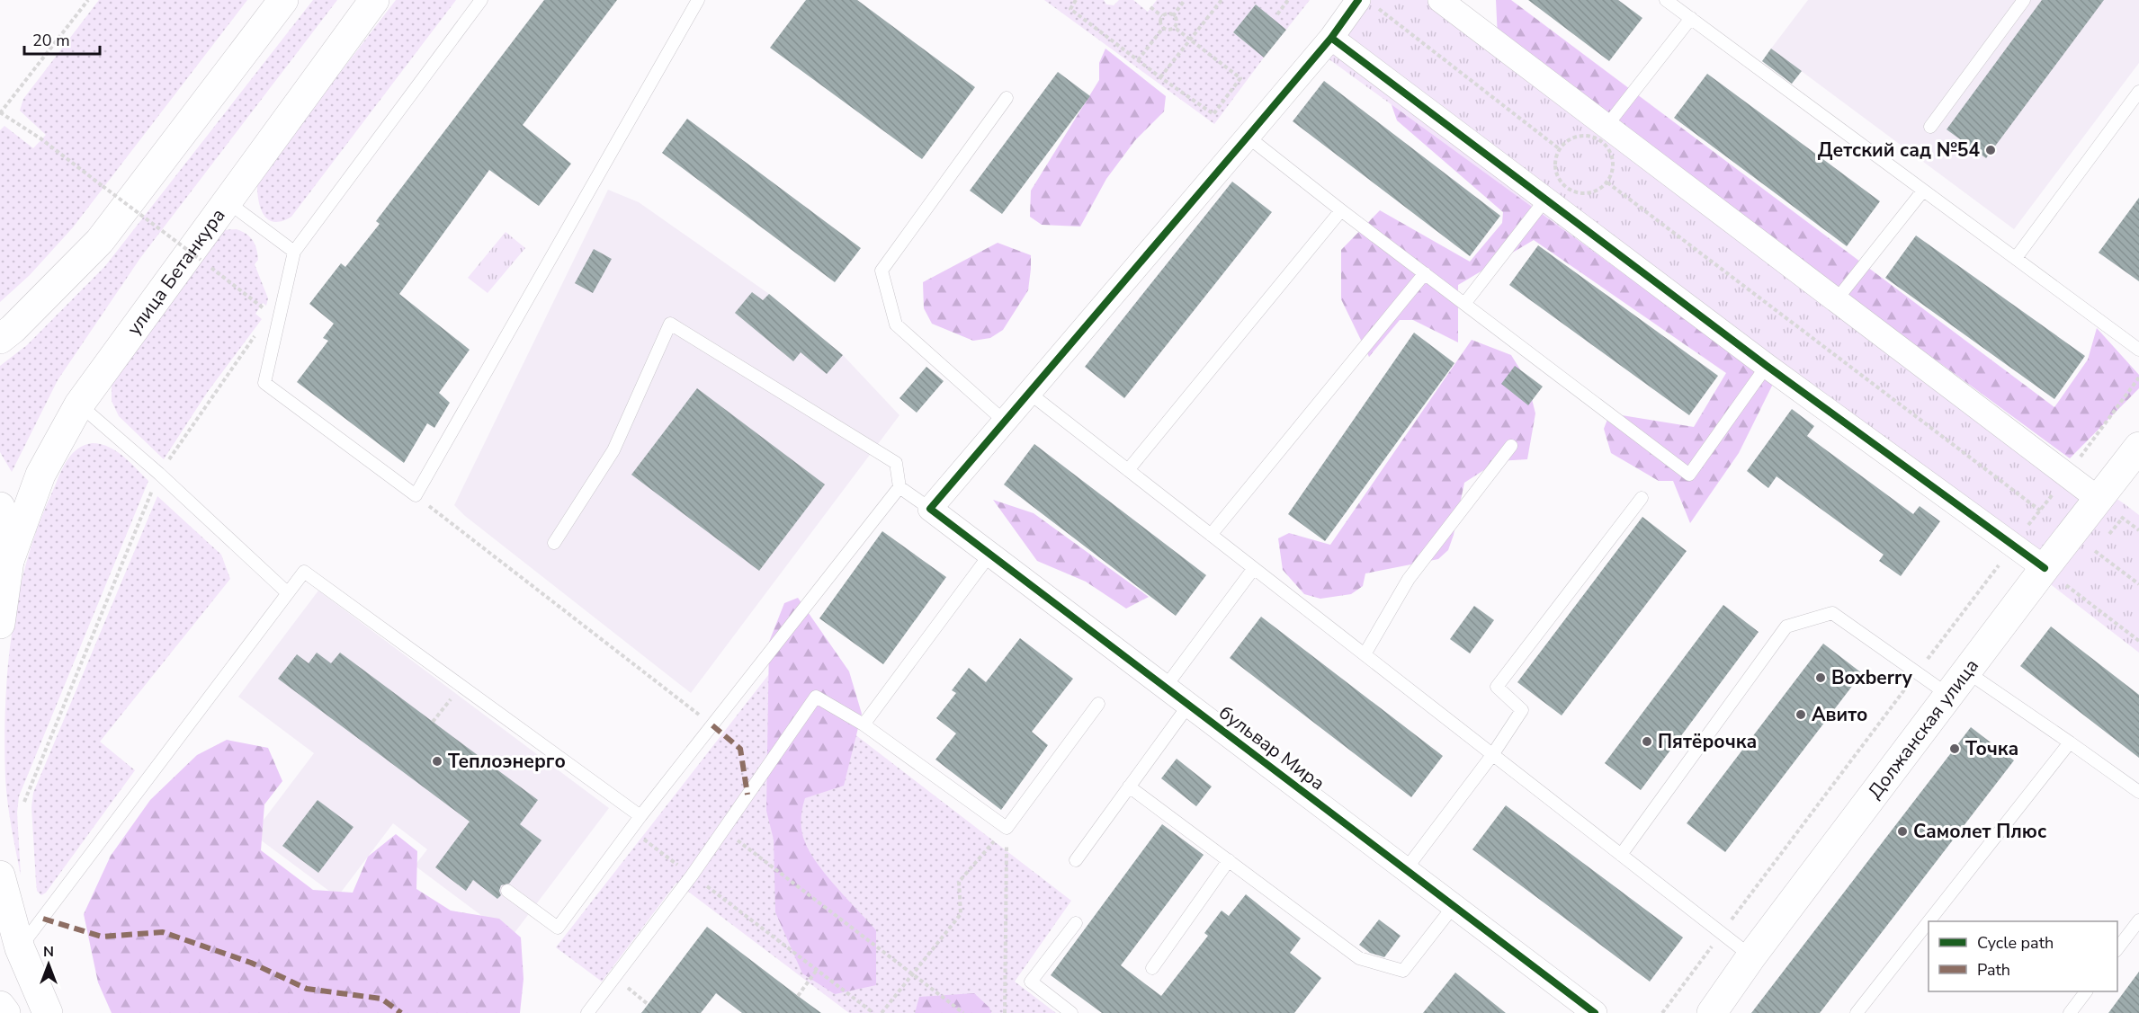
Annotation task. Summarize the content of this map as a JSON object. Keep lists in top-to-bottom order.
{
  "streets": {
    "main road": ["улица Бетанкура", "Должанская улица"],
    "street": ["бульвар Мира"]
  },
  "places": [
    "Детский сад №54",
    "Boxberry",
    "Авито",
    "Пятёрочка",
    "Точка",
    "Теплоэнерго",
    "Самолет Плюс"
  ],
  "legend": ["Cycle path", "Path"],
  "scale_bar": "20 m",
  "north": "top"
}
